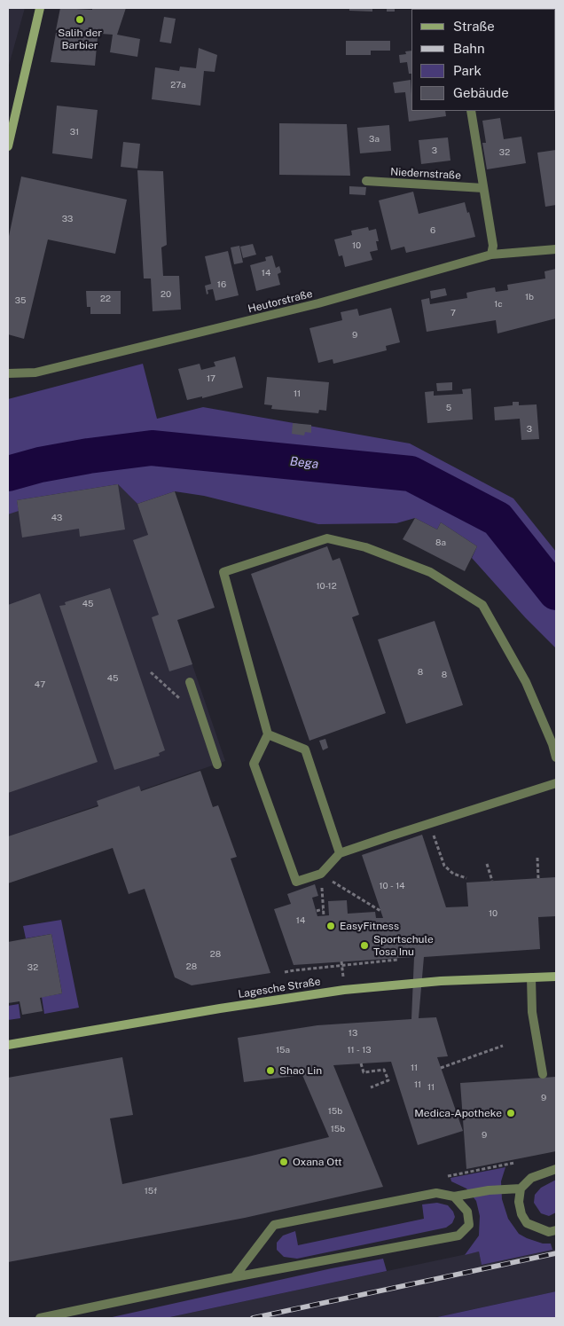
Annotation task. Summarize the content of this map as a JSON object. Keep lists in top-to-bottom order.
{
  "streets": {
    "street": ["Niedernstraße", "Heutorstraße", "Lagesche Straße"]
  },
  "water": ["Bega"],
  "places": [
    "Salih der Barbier",
    "EasyFitness",
    "Sportschule Tosa Inu",
    "Shao Lin",
    "Medica-Apotheke",
    "Oxana Ott"
  ],
  "house_numbers": [
    "27a",
    "31",
    "3a",
    "3",
    "32",
    "33",
    "6",
    "10",
    "14",
    "16",
    "20",
    "1b",
    "22",
    "35",
    "1c",
    "7",
    "9",
    "17",
    "11",
    "5",
    "3",
    "43",
    "8a",
    "10-12",
    "45",
    "8",
    "8",
    "45",
    "47",
    "10 - 14",
    "10",
    "14",
    "28",
    "28",
    "32",
    "13",
    "15a",
    "11 - 13",
    "11",
    "11",
    "11",
    "9",
    "15b",
    "15b",
    "9",
    "15f"
  ],
  "legend": [
    "Straße",
    "Bahn",
    "Park",
    "Gebäude"
  ]
}
